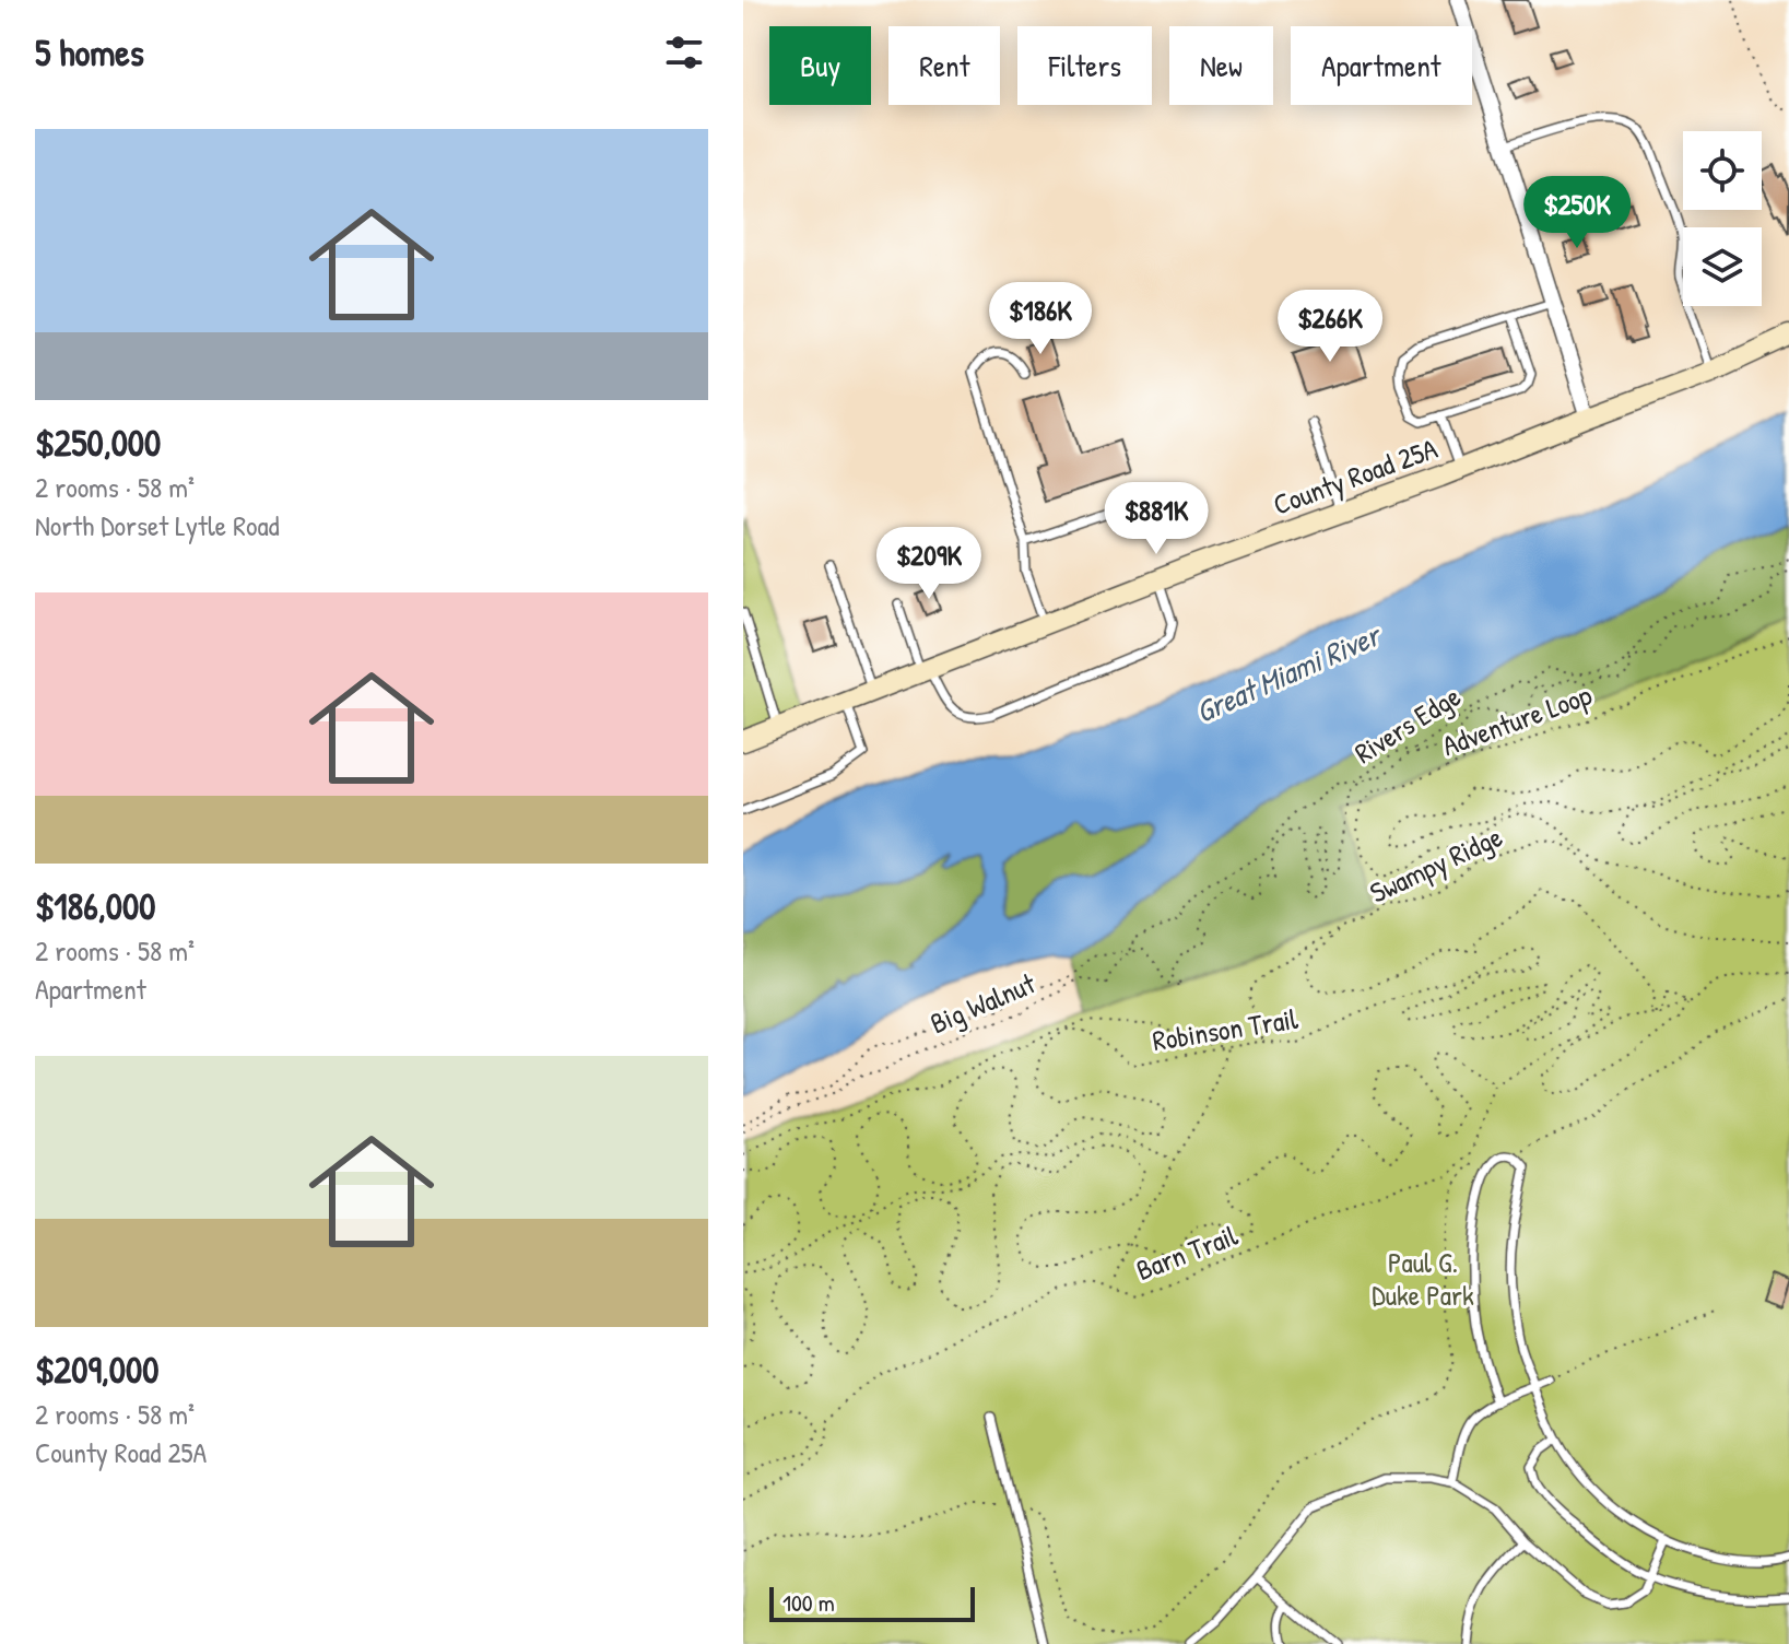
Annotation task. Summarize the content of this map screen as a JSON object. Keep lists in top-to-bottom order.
{
  "streets": {
    "main road": ["County Road 25A"],
    "path": [
      "Adventure Loop",
      "Rivers Edge",
      "Swampy Ridge",
      "Big Walnut",
      "Robinson Trail",
      "Barn Trail"
    ]
  },
  "crossings": [
    ["Robinson Trail", "Barn Trail"]
  ],
  "water": ["Great Miami River"],
  "parks": ["Paul G. Duke Park"],
  "scale_bar": "100 m",
  "page": {
    "heading": "5 homes",
    "chip": [
      "Buy",
      "Rent",
      "Filters",
      "New",
      "Apartment"
    ],
    "list": [
      {
        "name": "$250,000",
        "note": "2 rooms · 58 m² · North Dorset Lytle Road"
      },
      {
        "name": "$186,000",
        "note": "2 rooms · 58 m² · Apartment"
      },
      {
        "name": "$209,000",
        "note": "2 rooms · 58 m² · County Road 25A"
      }
    ],
    "price": [
      "$250K",
      "$186K",
      "$266K",
      "$881K",
      "$209K"
    ],
    "scale": "100 m"
  }
}
